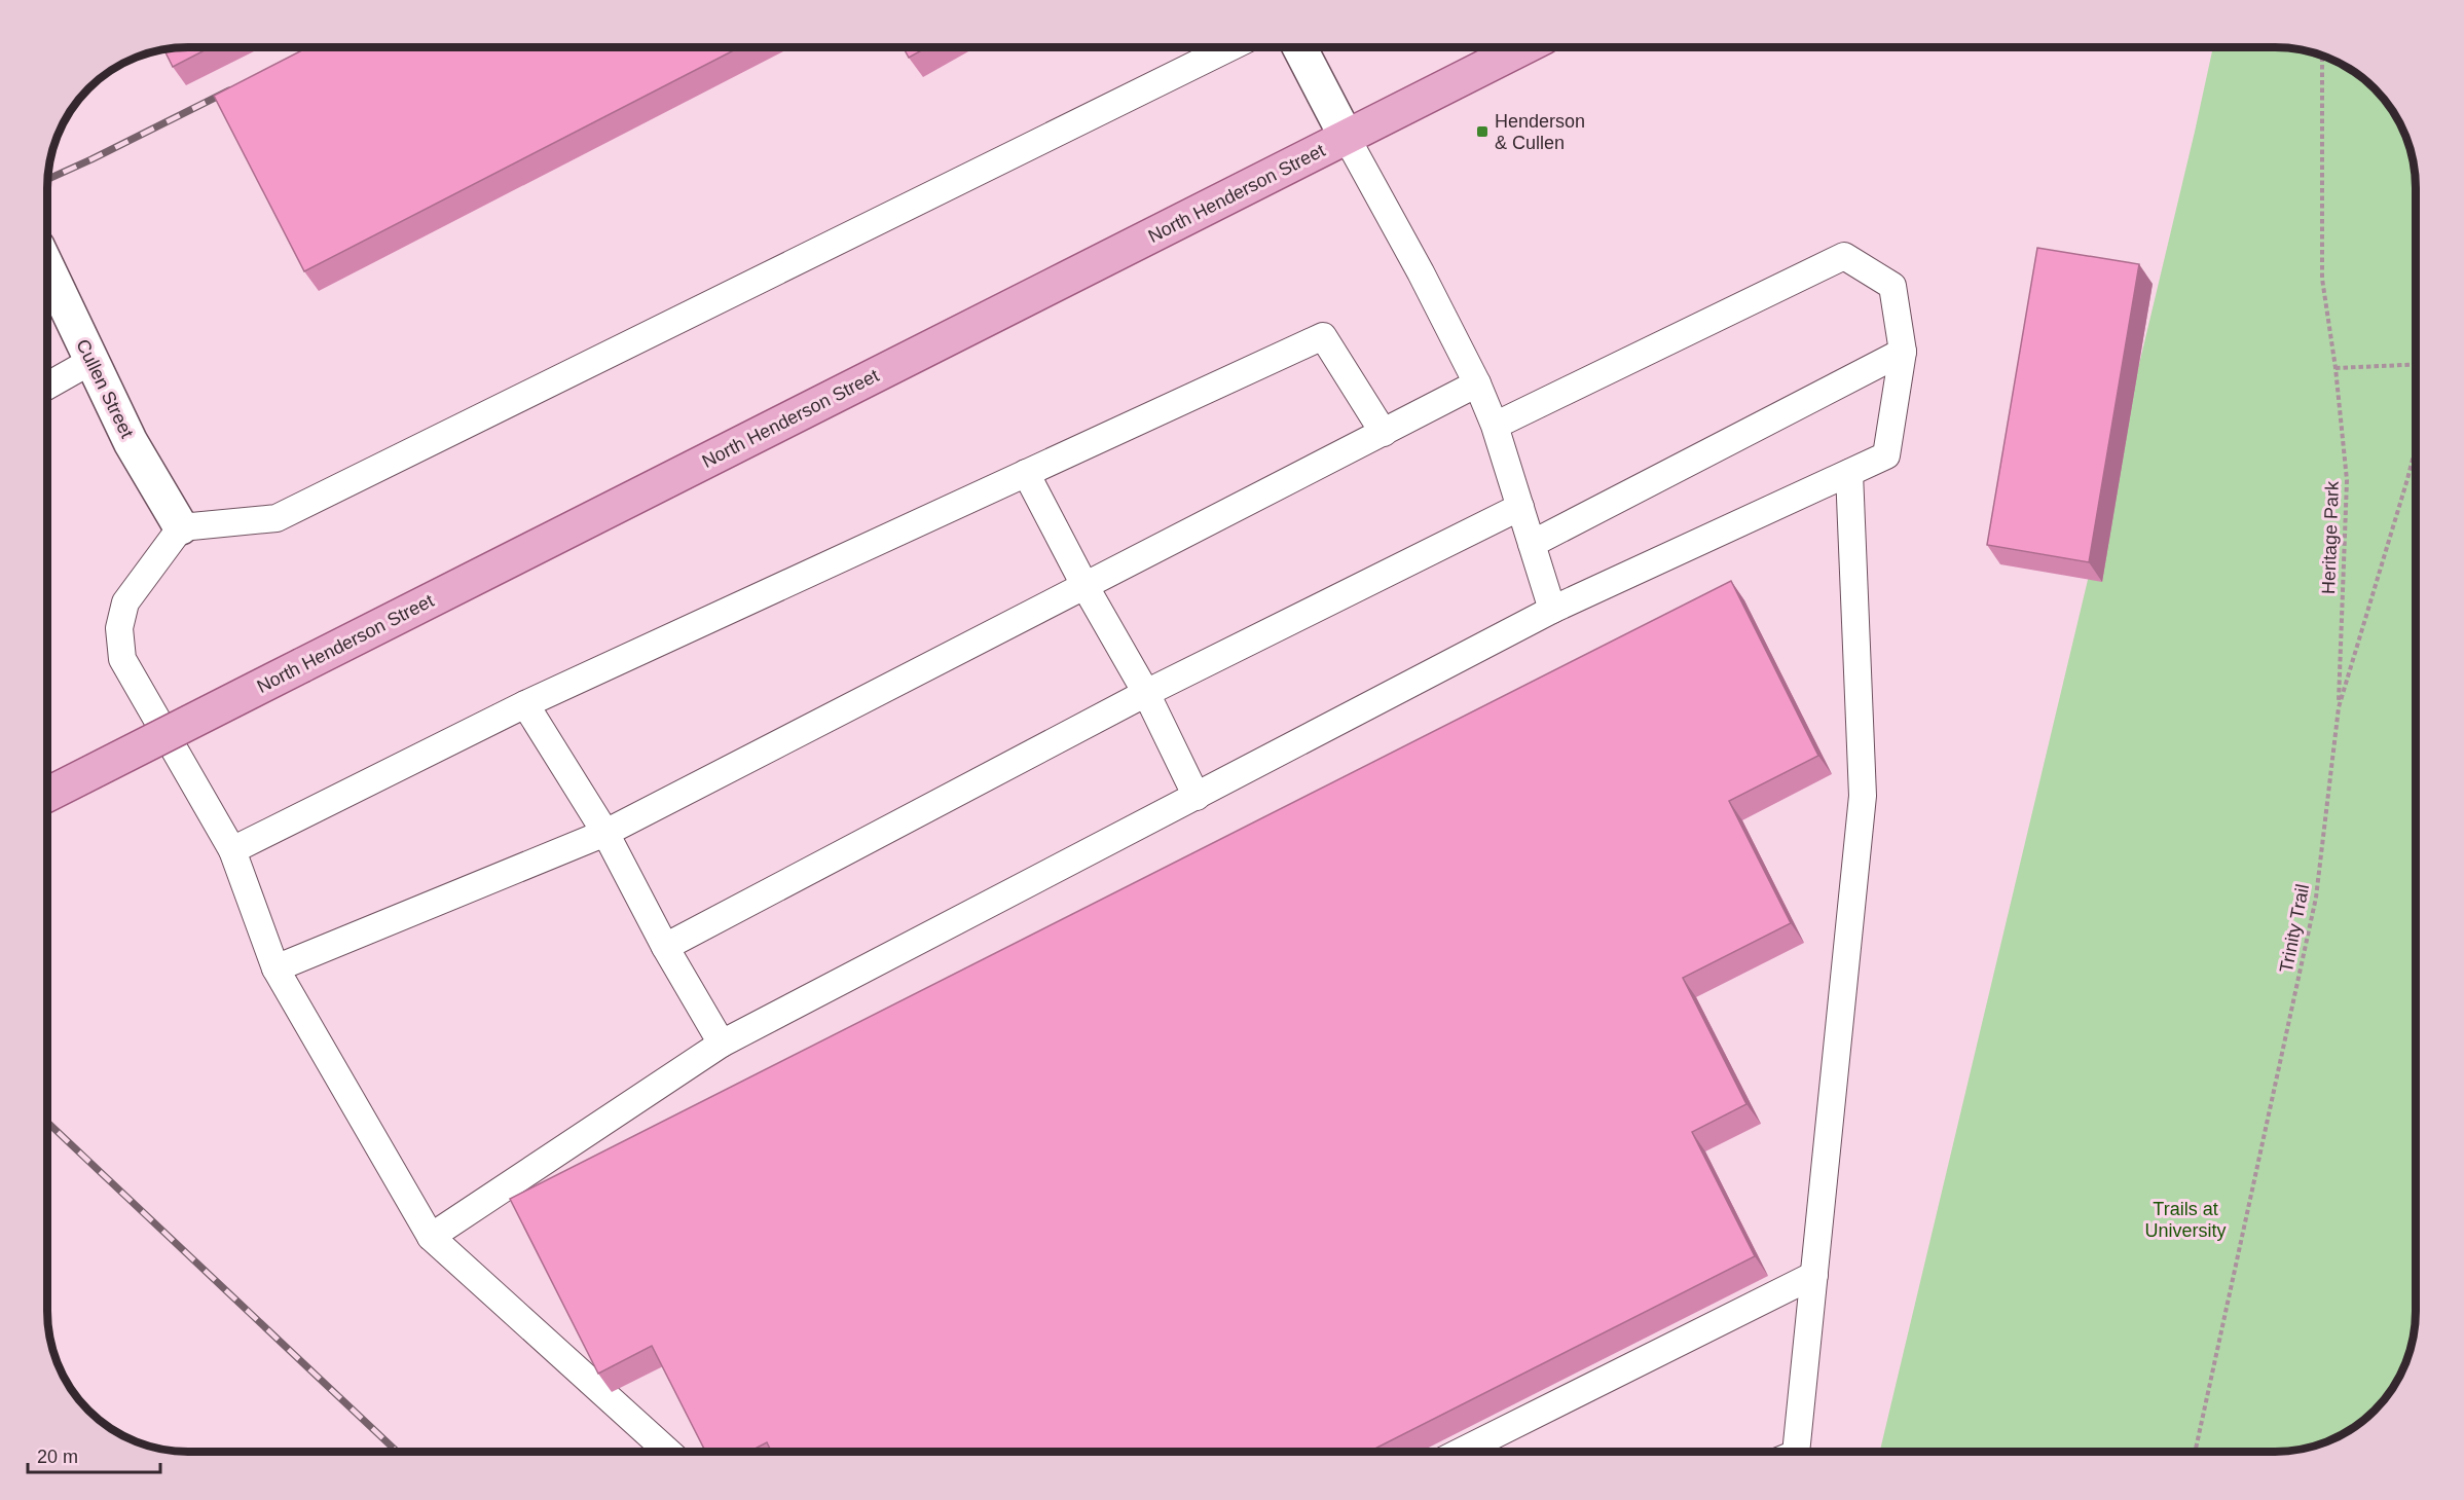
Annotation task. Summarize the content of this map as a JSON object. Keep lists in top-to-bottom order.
{
  "streets": {
    "main road": ["North Henderson Street"],
    "street": ["Cullen Street"],
    "path": ["Heritage Park", "Trinity Trail"]
  },
  "crossings": [
    ["Heritage Park", "Trinity Trail"]
  ],
  "parks": ["Trails at University"],
  "places": {
    "transit": ["Henderson & Cullen"]
  },
  "scale_bar": "20 m"
}
